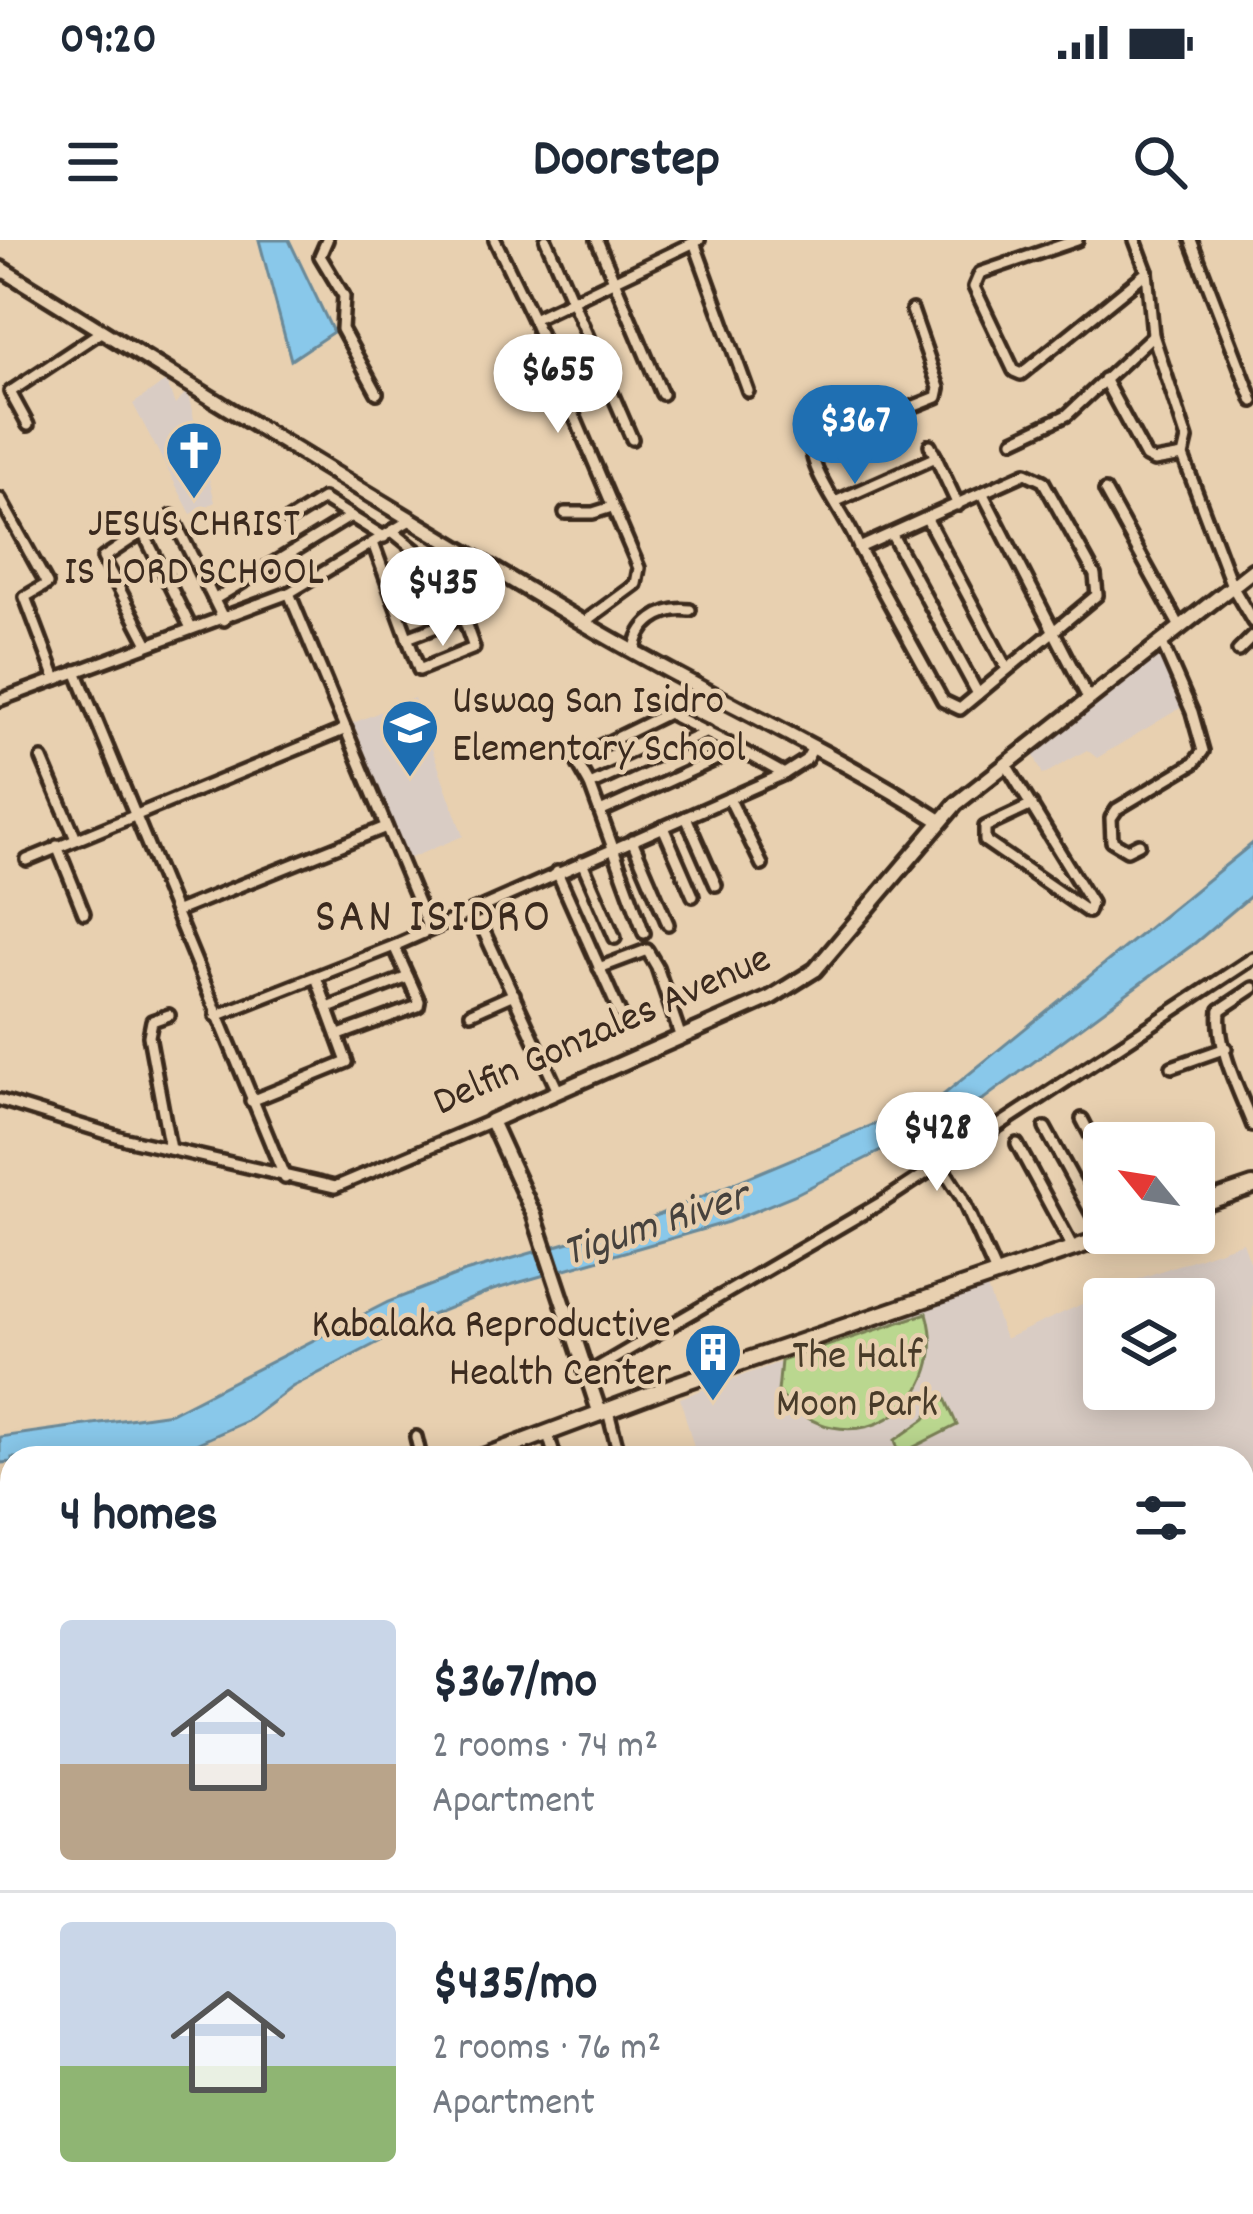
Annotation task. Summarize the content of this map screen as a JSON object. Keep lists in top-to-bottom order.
{
  "streets": {
    "street": ["Delfin Gonzales Avenue"]
  },
  "districts": ["SAN ISIDRO"],
  "water": ["Tigum River"],
  "parks": ["The Half Moon Park"],
  "places": {
    "church": ["JESUS CHRIST IS LORD SCHOOL"],
    "school or university": ["Uswag San Isidro Elementary School"],
    "building": ["Kabalaka Reproductive Health Center"]
  },
  "north": "top left",
  "page": {
    "status": "09:20",
    "header": "Doorstep",
    "price": [
      "$655",
      "$367",
      "$435",
      "$428"
    ],
    "heading": "4 homes",
    "list": [
      {
        "name": "$367/mo",
        "note": "2 rooms · 74 m² · Apartment"
      },
      {
        "name": "$435/mo",
        "note": "2 rooms · 76 m² · Apartment"
      }
    ]
  }
}
